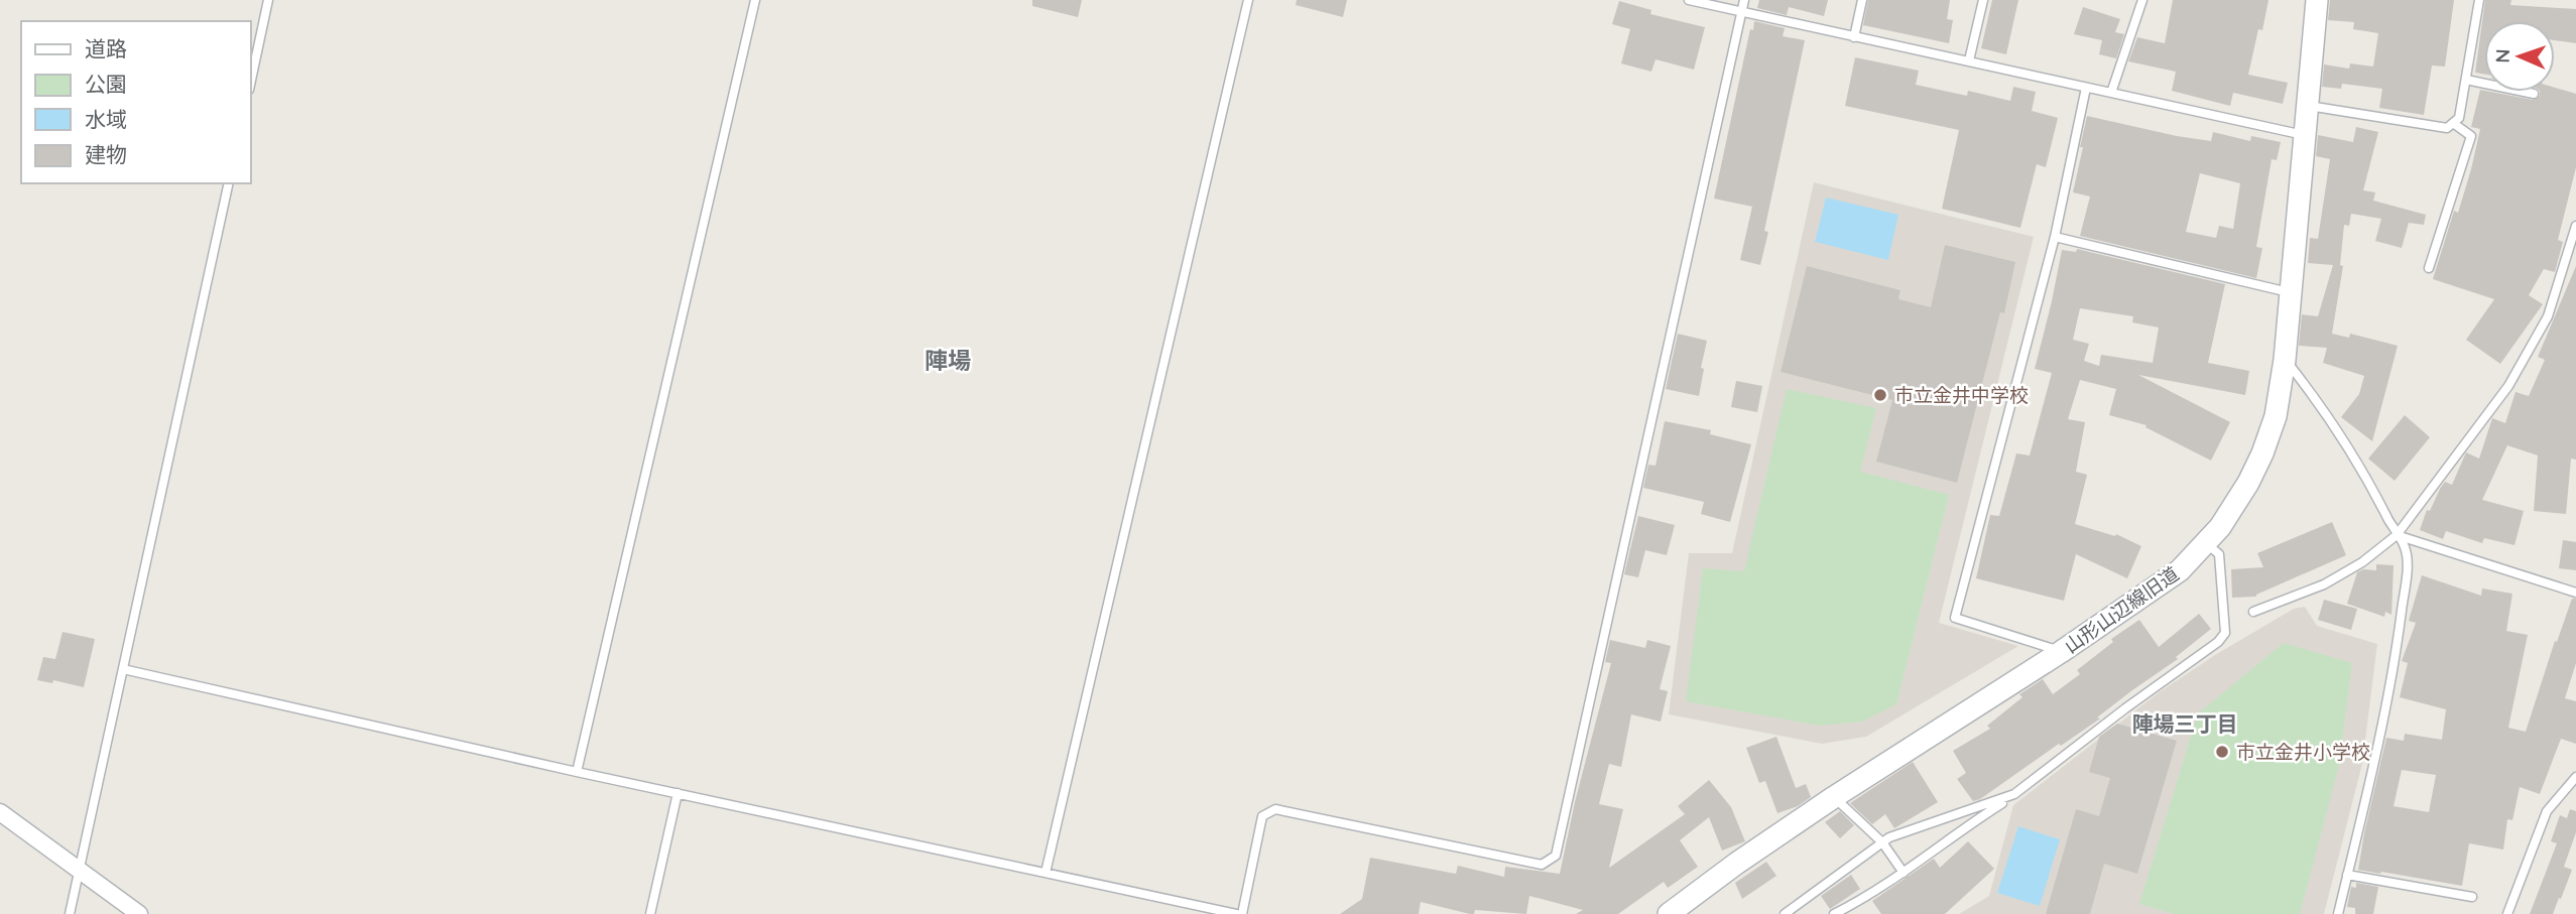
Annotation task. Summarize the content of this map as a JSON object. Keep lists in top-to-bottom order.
{
  "streets": {
    "street": ["山形山辺線旧道"]
  },
  "districts": ["陣場", "陣場三丁目"],
  "places": ["市立金井中学校", "市立金井小学校"],
  "legend": [
    "道路",
    "公園",
    "水域",
    "建物"
  ],
  "north": "left"
}
